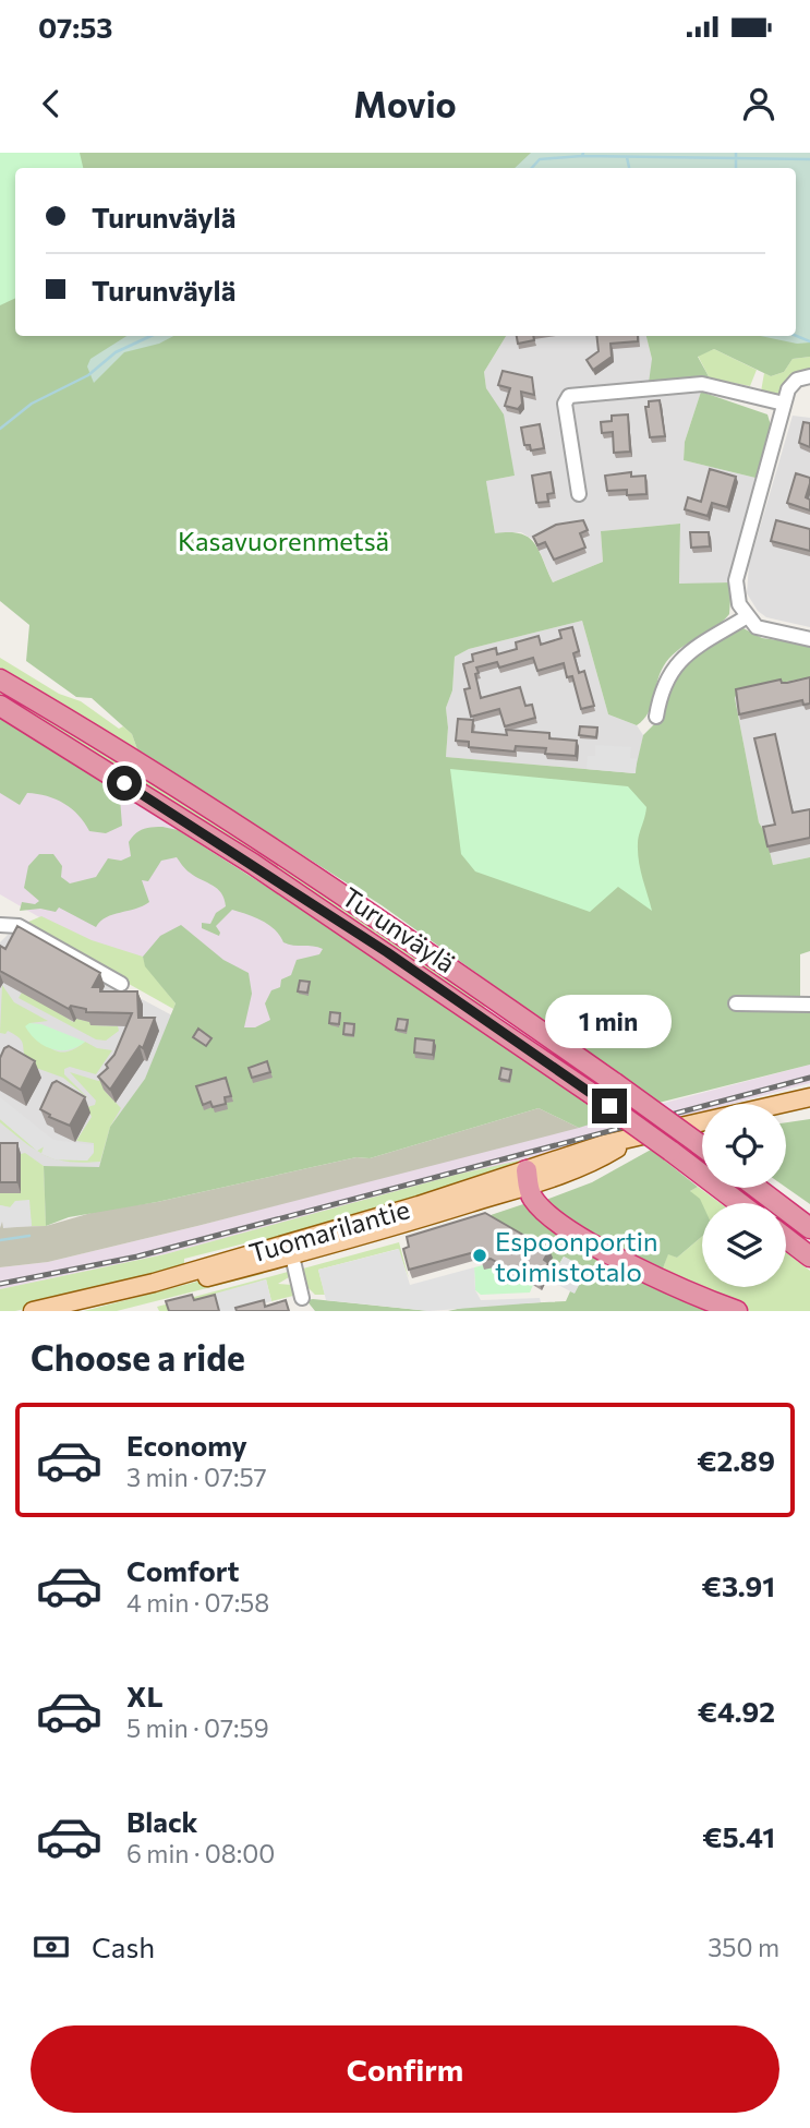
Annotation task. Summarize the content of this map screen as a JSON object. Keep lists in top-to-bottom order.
{
  "streets": {
    "highway": ["Turunväylä"],
    "main road": ["Tuomarilantie"]
  },
  "parks": ["Kasavuorenmetsä"],
  "places": ["Espoonportin toimistotalo"],
  "page": {
    "status": "07:53",
    "header": "Movio",
    "banner": ["Turunväylä", "Turunväylä"],
    "bubble": "1 min",
    "heading": "Choose a ride",
    "list": [
      {
        "name": "Economy",
        "note": "3 min · 07:57",
        "value": "€2.89"
      },
      {
        "name": "Comfort",
        "note": "4 min · 07:58",
        "value": "€3.91"
      },
      {
        "name": "XL",
        "note": "5 min · 07:59",
        "value": "€4.92"
      },
      {
        "name": "Black",
        "note": "6 min · 08:00",
        "value": "€5.41"
      }
    ],
    "pay": ["Cash", "350 m"],
    "buttons": "Confirm"
  }
}
